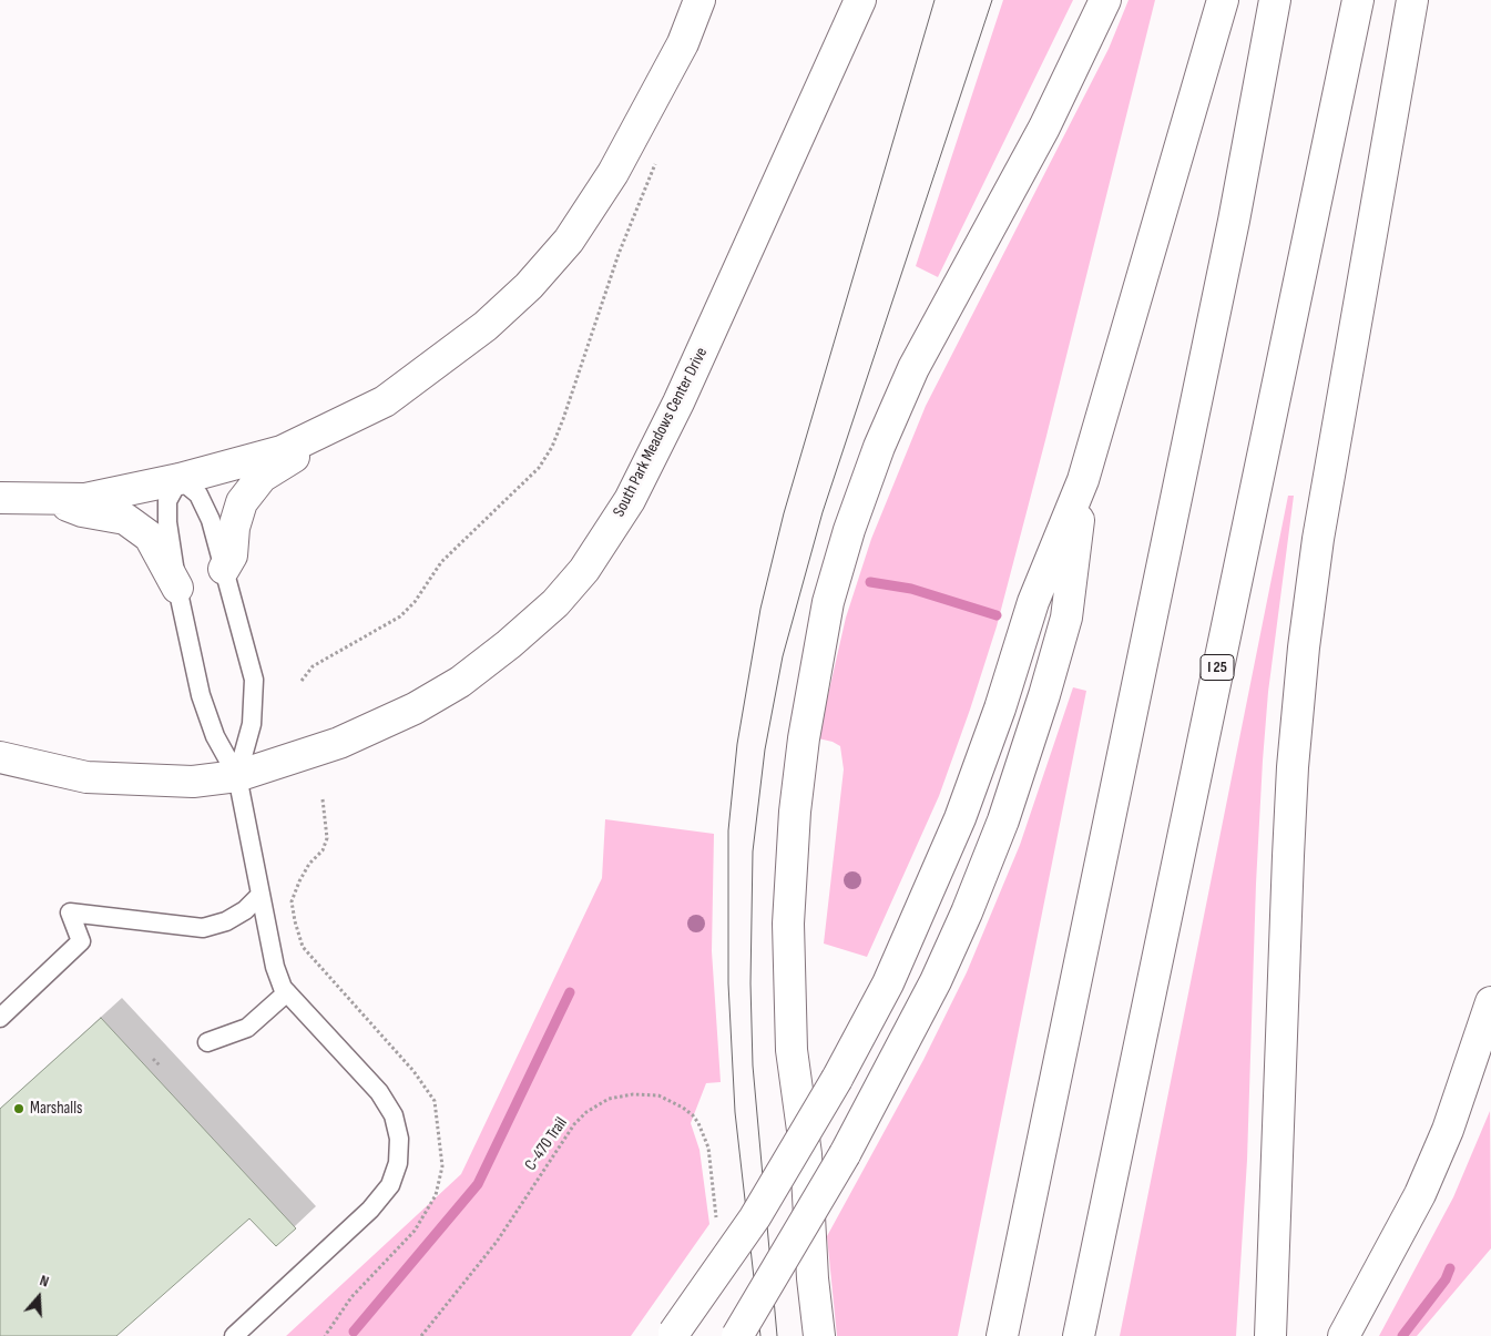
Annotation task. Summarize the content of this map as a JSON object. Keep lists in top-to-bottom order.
{
  "streets": {
    "main road": ["South Park Meadows Center Drive", "I 25"],
    "path": ["C-470 Trail"]
  },
  "places": ["Marshalls"],
  "north": "top"
}
